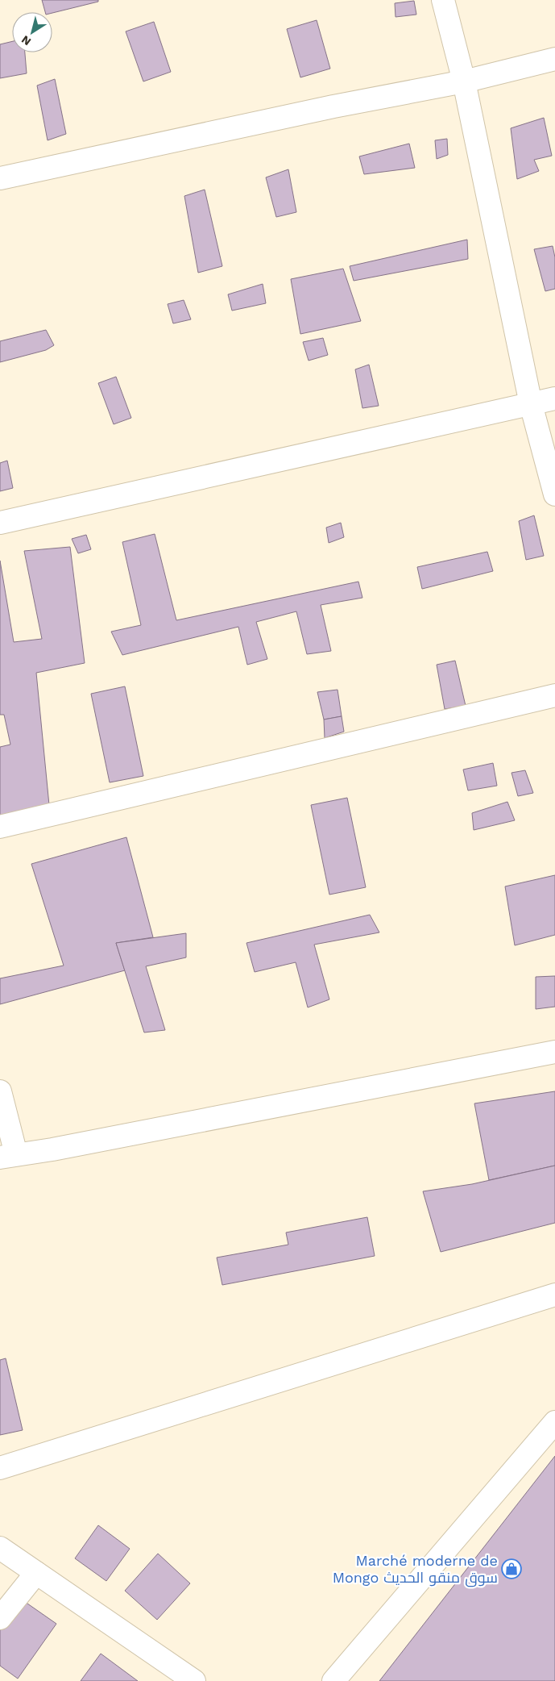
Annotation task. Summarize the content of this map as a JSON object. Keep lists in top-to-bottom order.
{
  "places": {
    "shop": ["Marché moderne de Mongo سوق منقو الحديث"]
  },
  "north": "bottom left"
}
